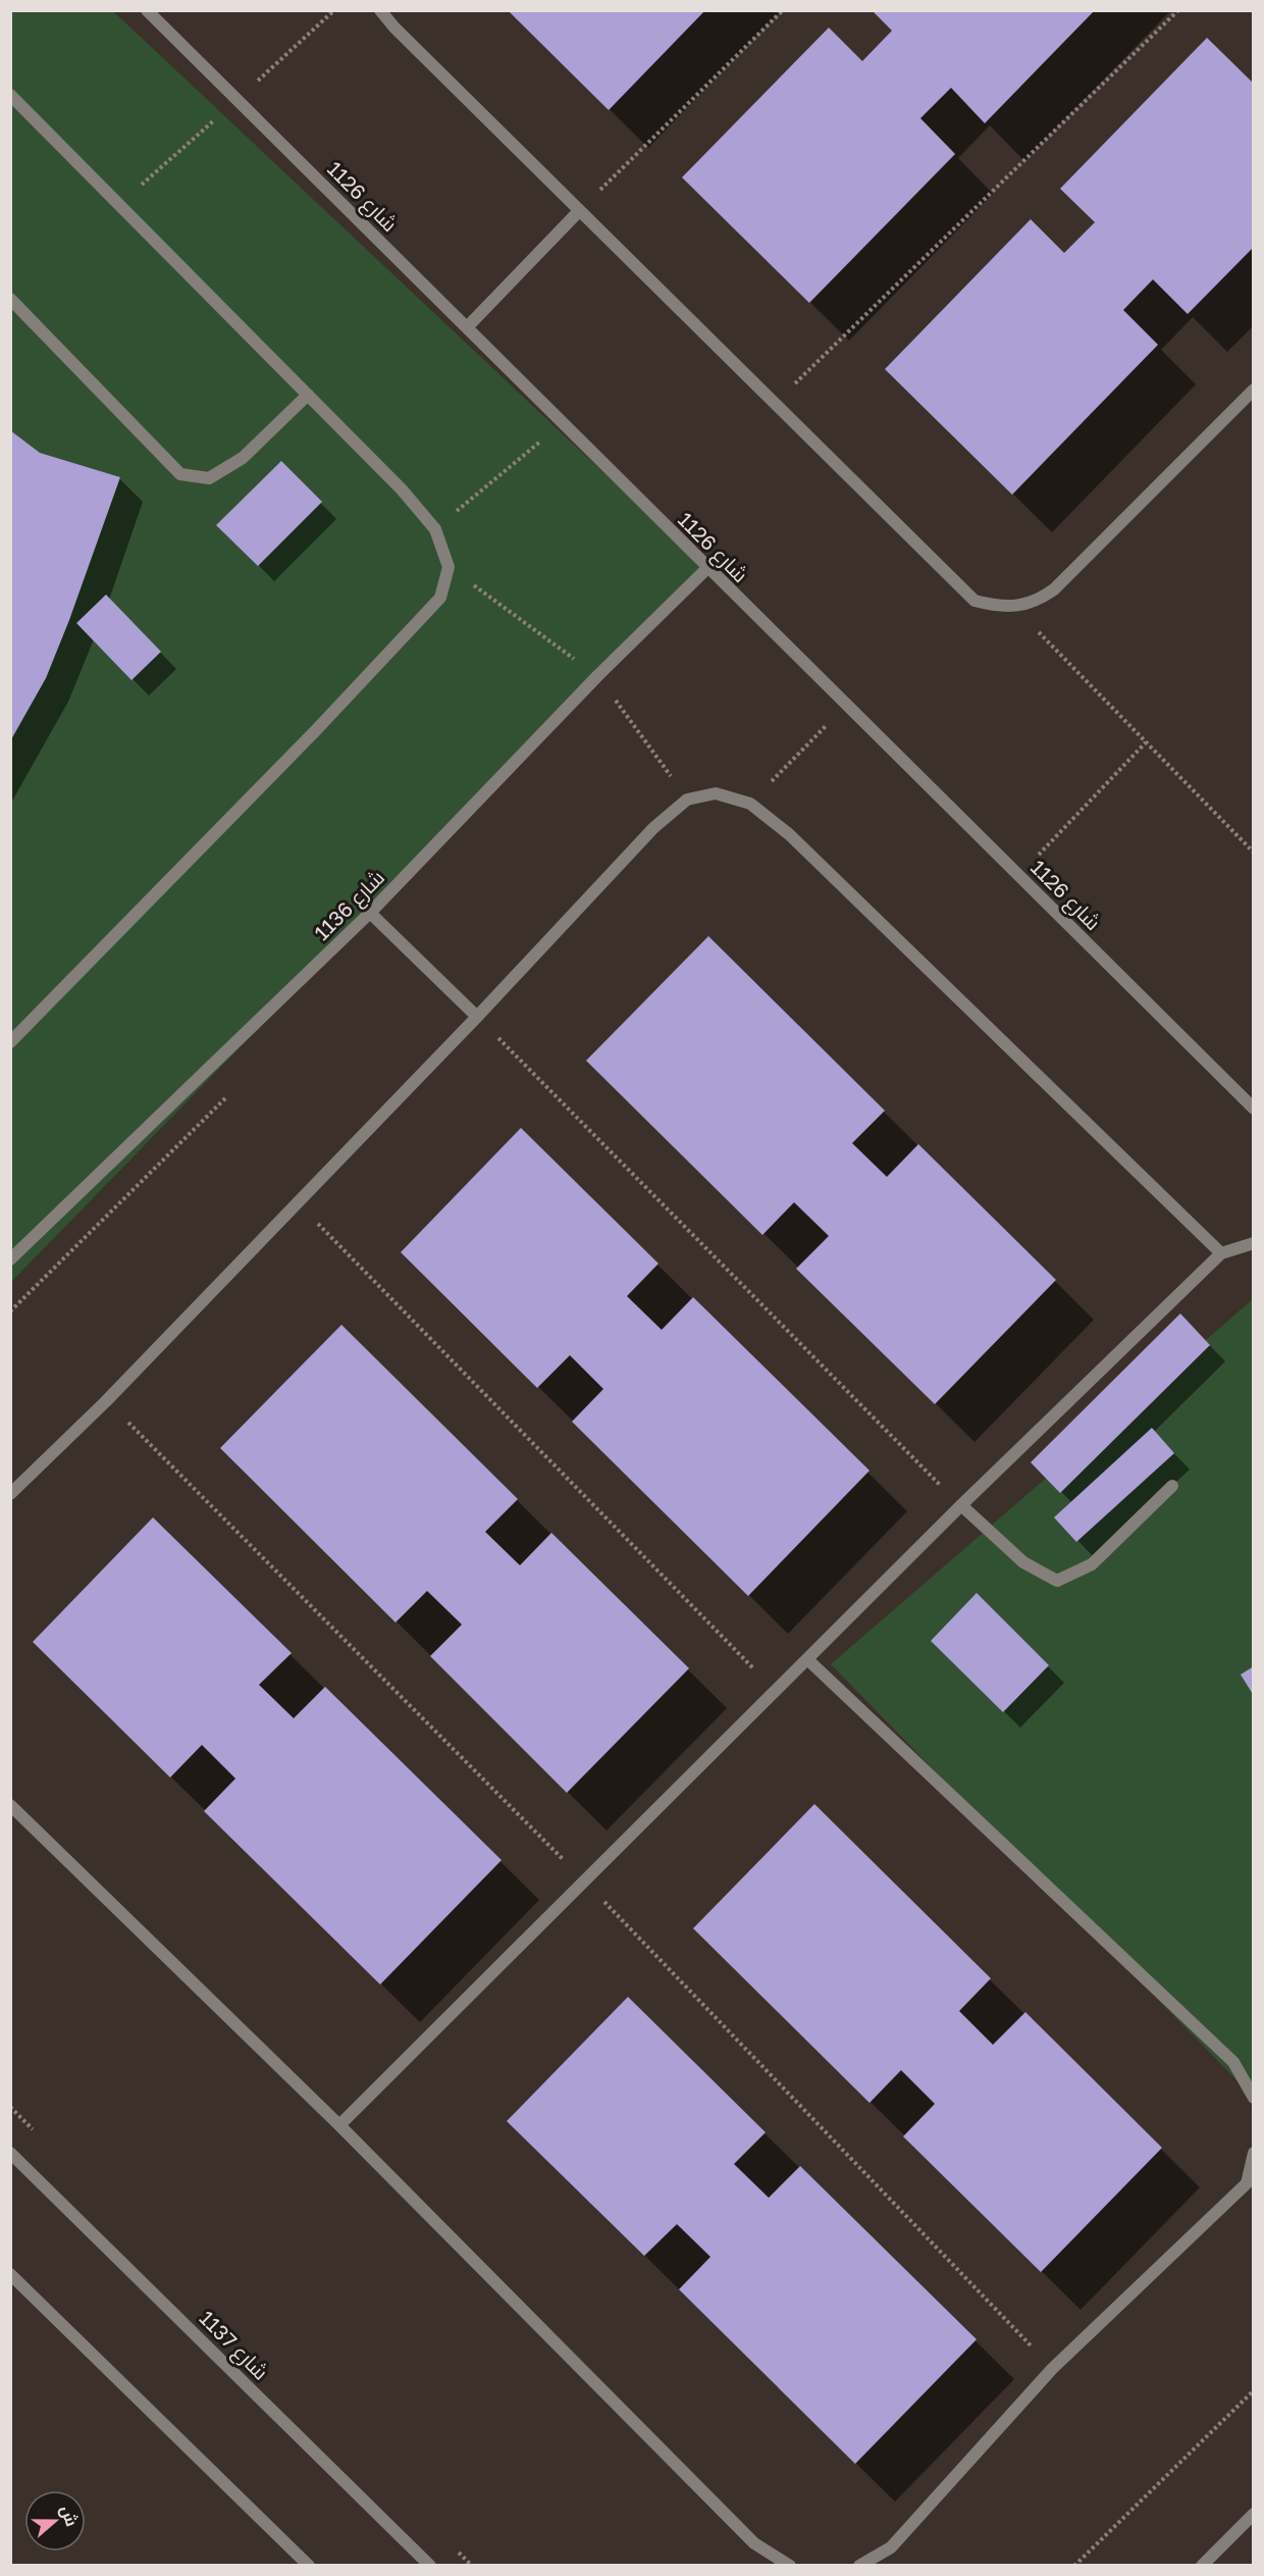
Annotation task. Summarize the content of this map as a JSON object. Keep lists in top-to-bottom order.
{
  "streets": {
    "street": ["شارع 1126", "شارع 1136", "شارع 1137"]
  },
  "crossings": [
    ["شارع 1126", "شارع 1136"]
  ],
  "north": "right"
}
